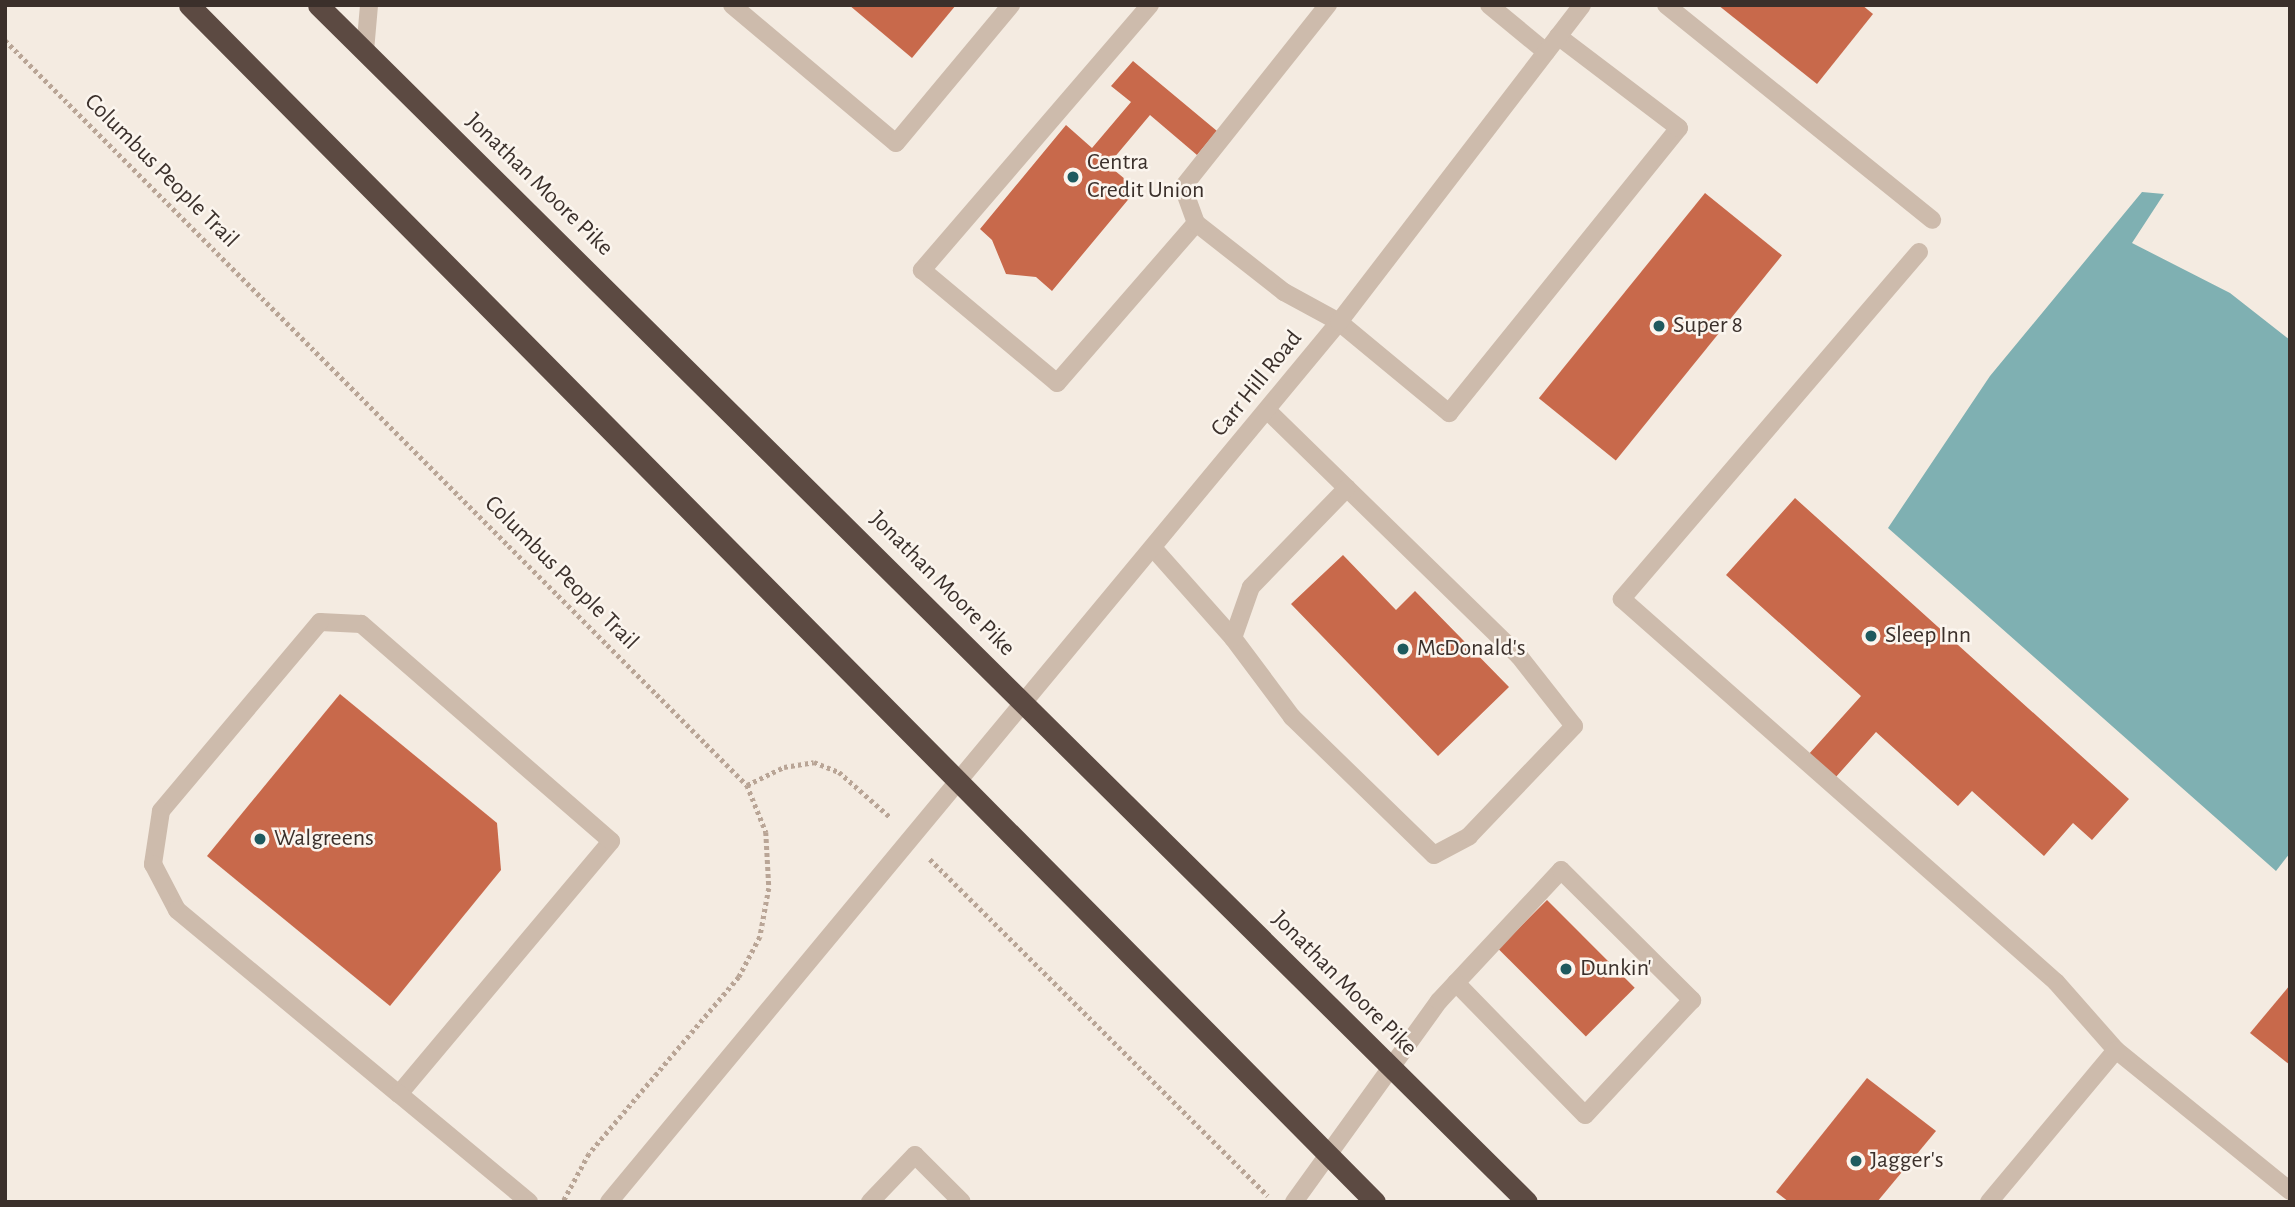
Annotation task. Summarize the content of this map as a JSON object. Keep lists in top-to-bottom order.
{
  "streets": {
    "highway": ["Jonathan Moore Pike"],
    "street": ["Carr Hill Road"],
    "path": ["Columbus People Trail"]
  },
  "crossings": [
    ["Jonathan Moore Pike", "Carr Hill Road"]
  ],
  "places": [
    "Centra Credit Union",
    "Super 8",
    "Sleep Inn",
    "McDonald's",
    "Walgreens",
    "Dunkin'",
    "Jagger's"
  ]
}
